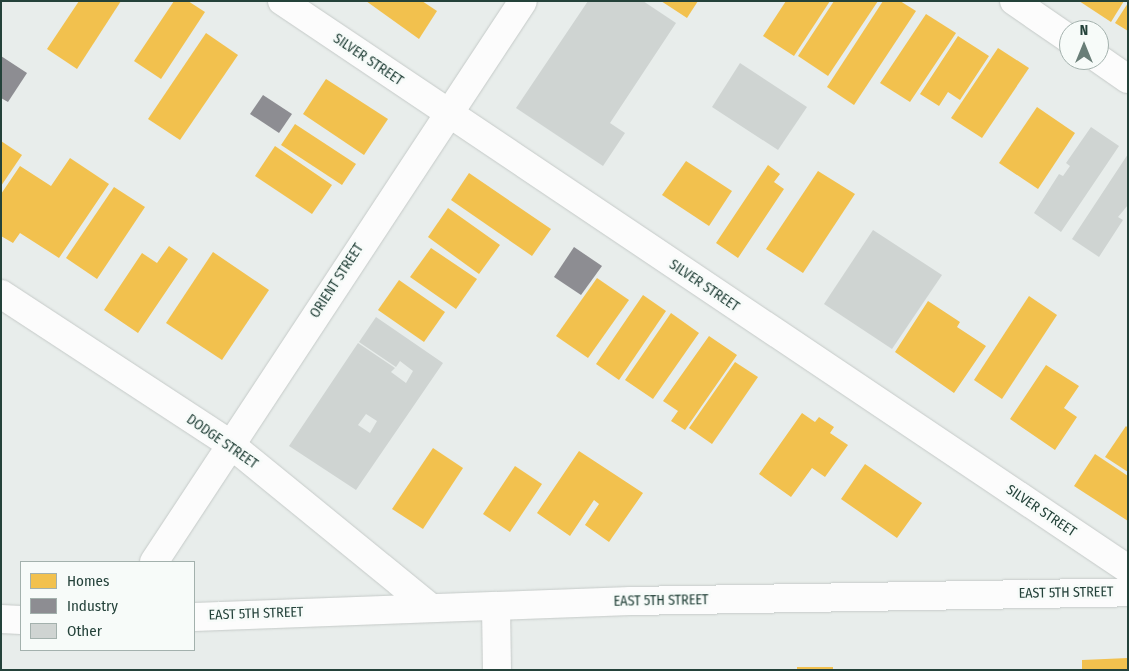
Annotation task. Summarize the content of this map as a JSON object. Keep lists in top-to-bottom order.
{
  "streets": {
    "street": [
      "SILVER STREET",
      "ORIENT STREET",
      "DODGE STREET",
      "EAST 5TH STREET"
    ]
  },
  "crossings": [
    ["SILVER STREET", "ORIENT STREET"],
    ["ORIENT STREET", "DODGE STREET"],
    ["DODGE STREET", "EAST 5TH STREET"]
  ],
  "legend": ["Homes", "Industry", "Other"],
  "north": "top"
}
